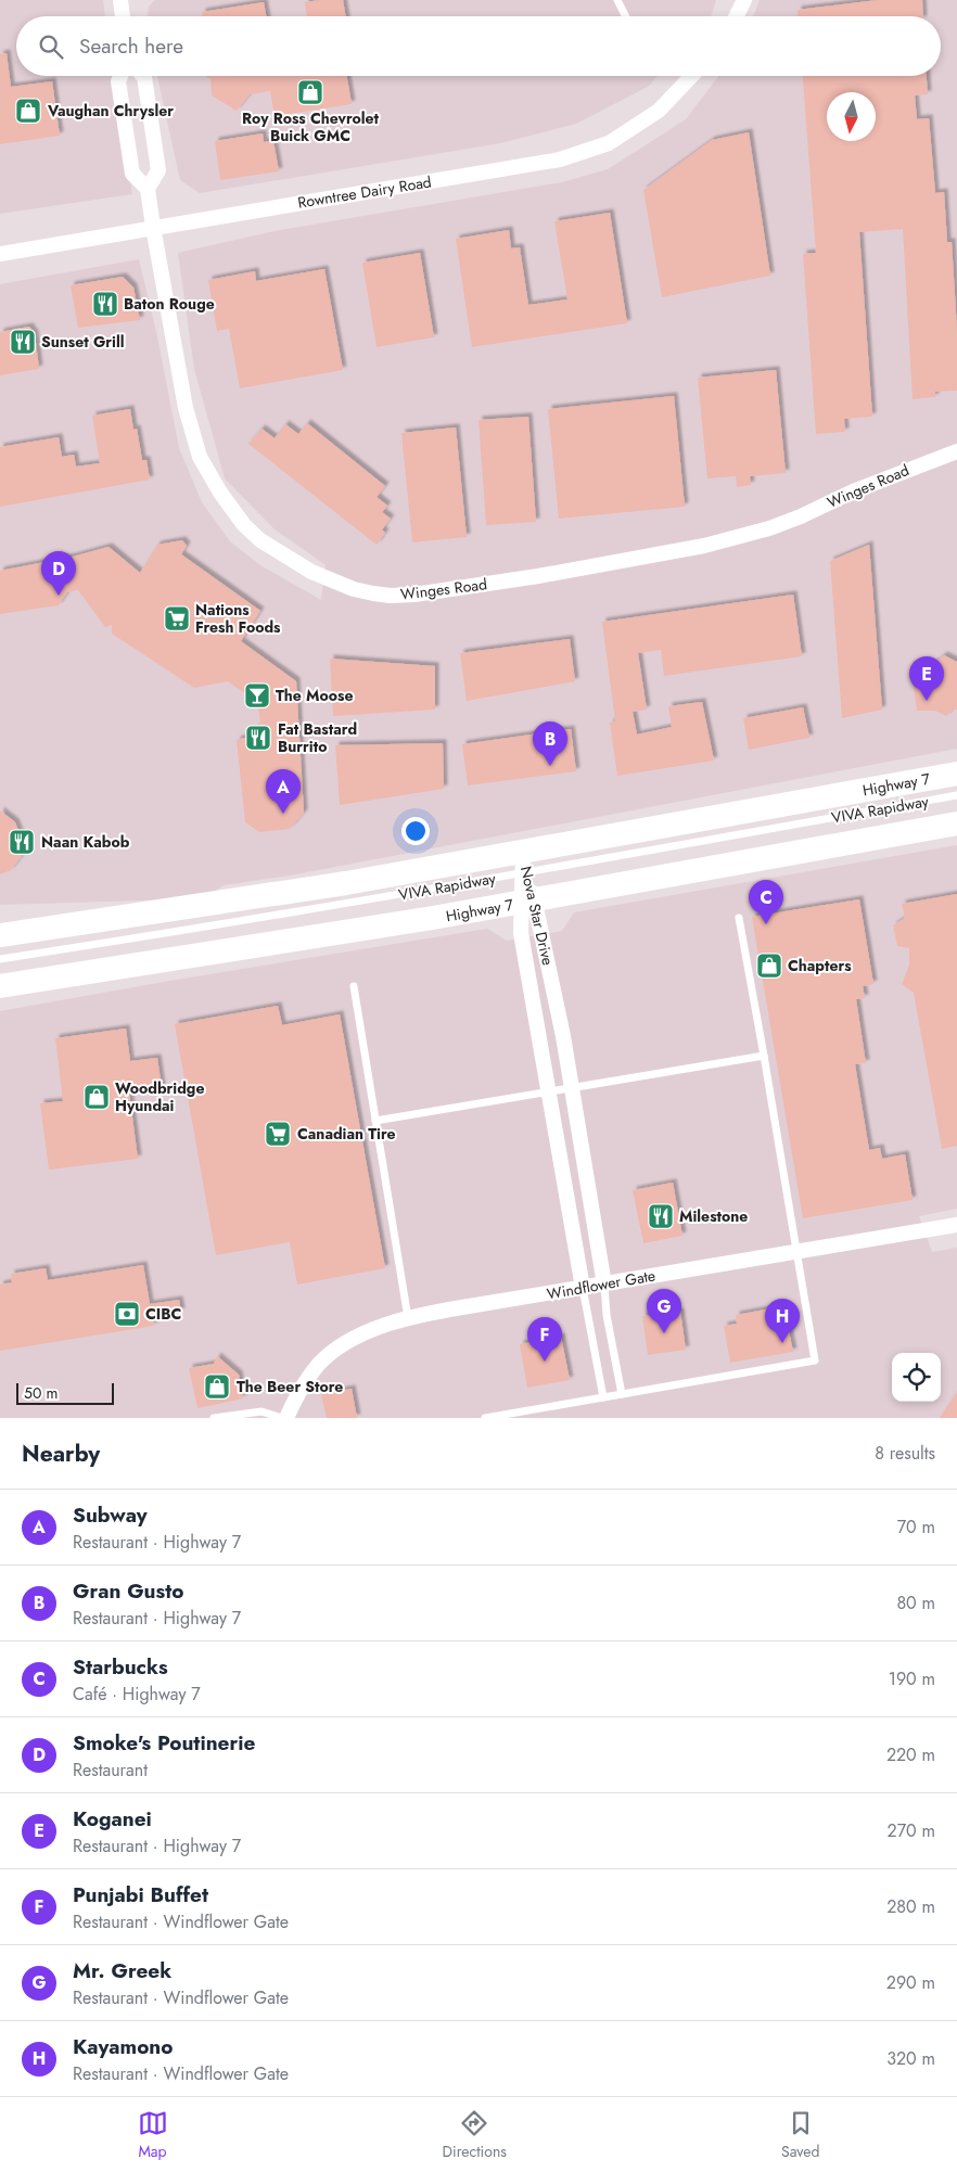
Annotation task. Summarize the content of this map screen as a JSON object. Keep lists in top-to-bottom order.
{
  "streets": {
    "main road": ["Highway 7"],
    "street": [
      "Rowntree Dairy Road",
      "Winges Road",
      "Nova Star Drive",
      "Windflower Gate"
    ],
    "lane": ["VIVA Rapidway"]
  },
  "crossings": [
    ["Rowntree Dairy Road", "Winges Road"],
    ["Highway 7", "VIVA Rapidway"],
    ["Highway 7", "Nova Star Drive"],
    ["VIVA Rapidway", "Nova Star Drive"],
    ["Nova Star Drive", "Windflower Gate"]
  ],
  "places": {
    "shop": [
      "Roy Ross Chevrolet Buick GMC",
      "Vaughan Chrysler",
      "Chapters",
      "Woodbridge Hyundai",
      "The Beer Store"
    ],
    "restaurant": [
      "Baton Rouge",
      "Sunset Grill",
      "Fat Bastard Burrito",
      "Naan Kabob",
      "Milestone"
    ],
    "supermarket": ["Nations Fresh Foods", "Canadian Tire"],
    "bar": ["The Moose"],
    "bank": ["CIBC"]
  },
  "scale_bar": "50 m",
  "north": "bottom",
  "page": {
    "search": "Search here",
    "pins": [
      "D",
      "E",
      "B",
      "A",
      "C",
      "G",
      "H",
      "F"
    ],
    "scale": "50 m",
    "heading": ["Nearby", "8 results"],
    "list": [
      {
        "mark": "A",
        "name": "Subway",
        "note": "Restaurant · Highway 7",
        "value": "70 m"
      },
      {
        "mark": "B",
        "name": "Gran Gusto",
        "note": "Restaurant · Highway 7",
        "value": "80 m"
      },
      {
        "mark": "C",
        "name": "Starbucks",
        "note": "Café · Highway 7",
        "value": "190 m"
      },
      {
        "mark": "D",
        "name": "Smoke's Poutinerie",
        "note": "Restaurant",
        "value": "220 m"
      },
      {
        "mark": "E",
        "name": "Koganei",
        "note": "Restaurant · Highway 7",
        "value": "270 m"
      },
      {
        "mark": "F",
        "name": "Punjabi Buffet",
        "note": "Restaurant · Windflower Gate",
        "value": "280 m"
      },
      {
        "mark": "G",
        "name": "Mr. Greek",
        "note": "Restaurant · Windflower Gate",
        "value": "290 m"
      },
      {
        "mark": "H",
        "name": "Kayamono",
        "note": "Restaurant · Windflower Gate",
        "value": "320 m"
      }
    ],
    "nav": ["Map", "Directions", "Saved"]
  }
}
